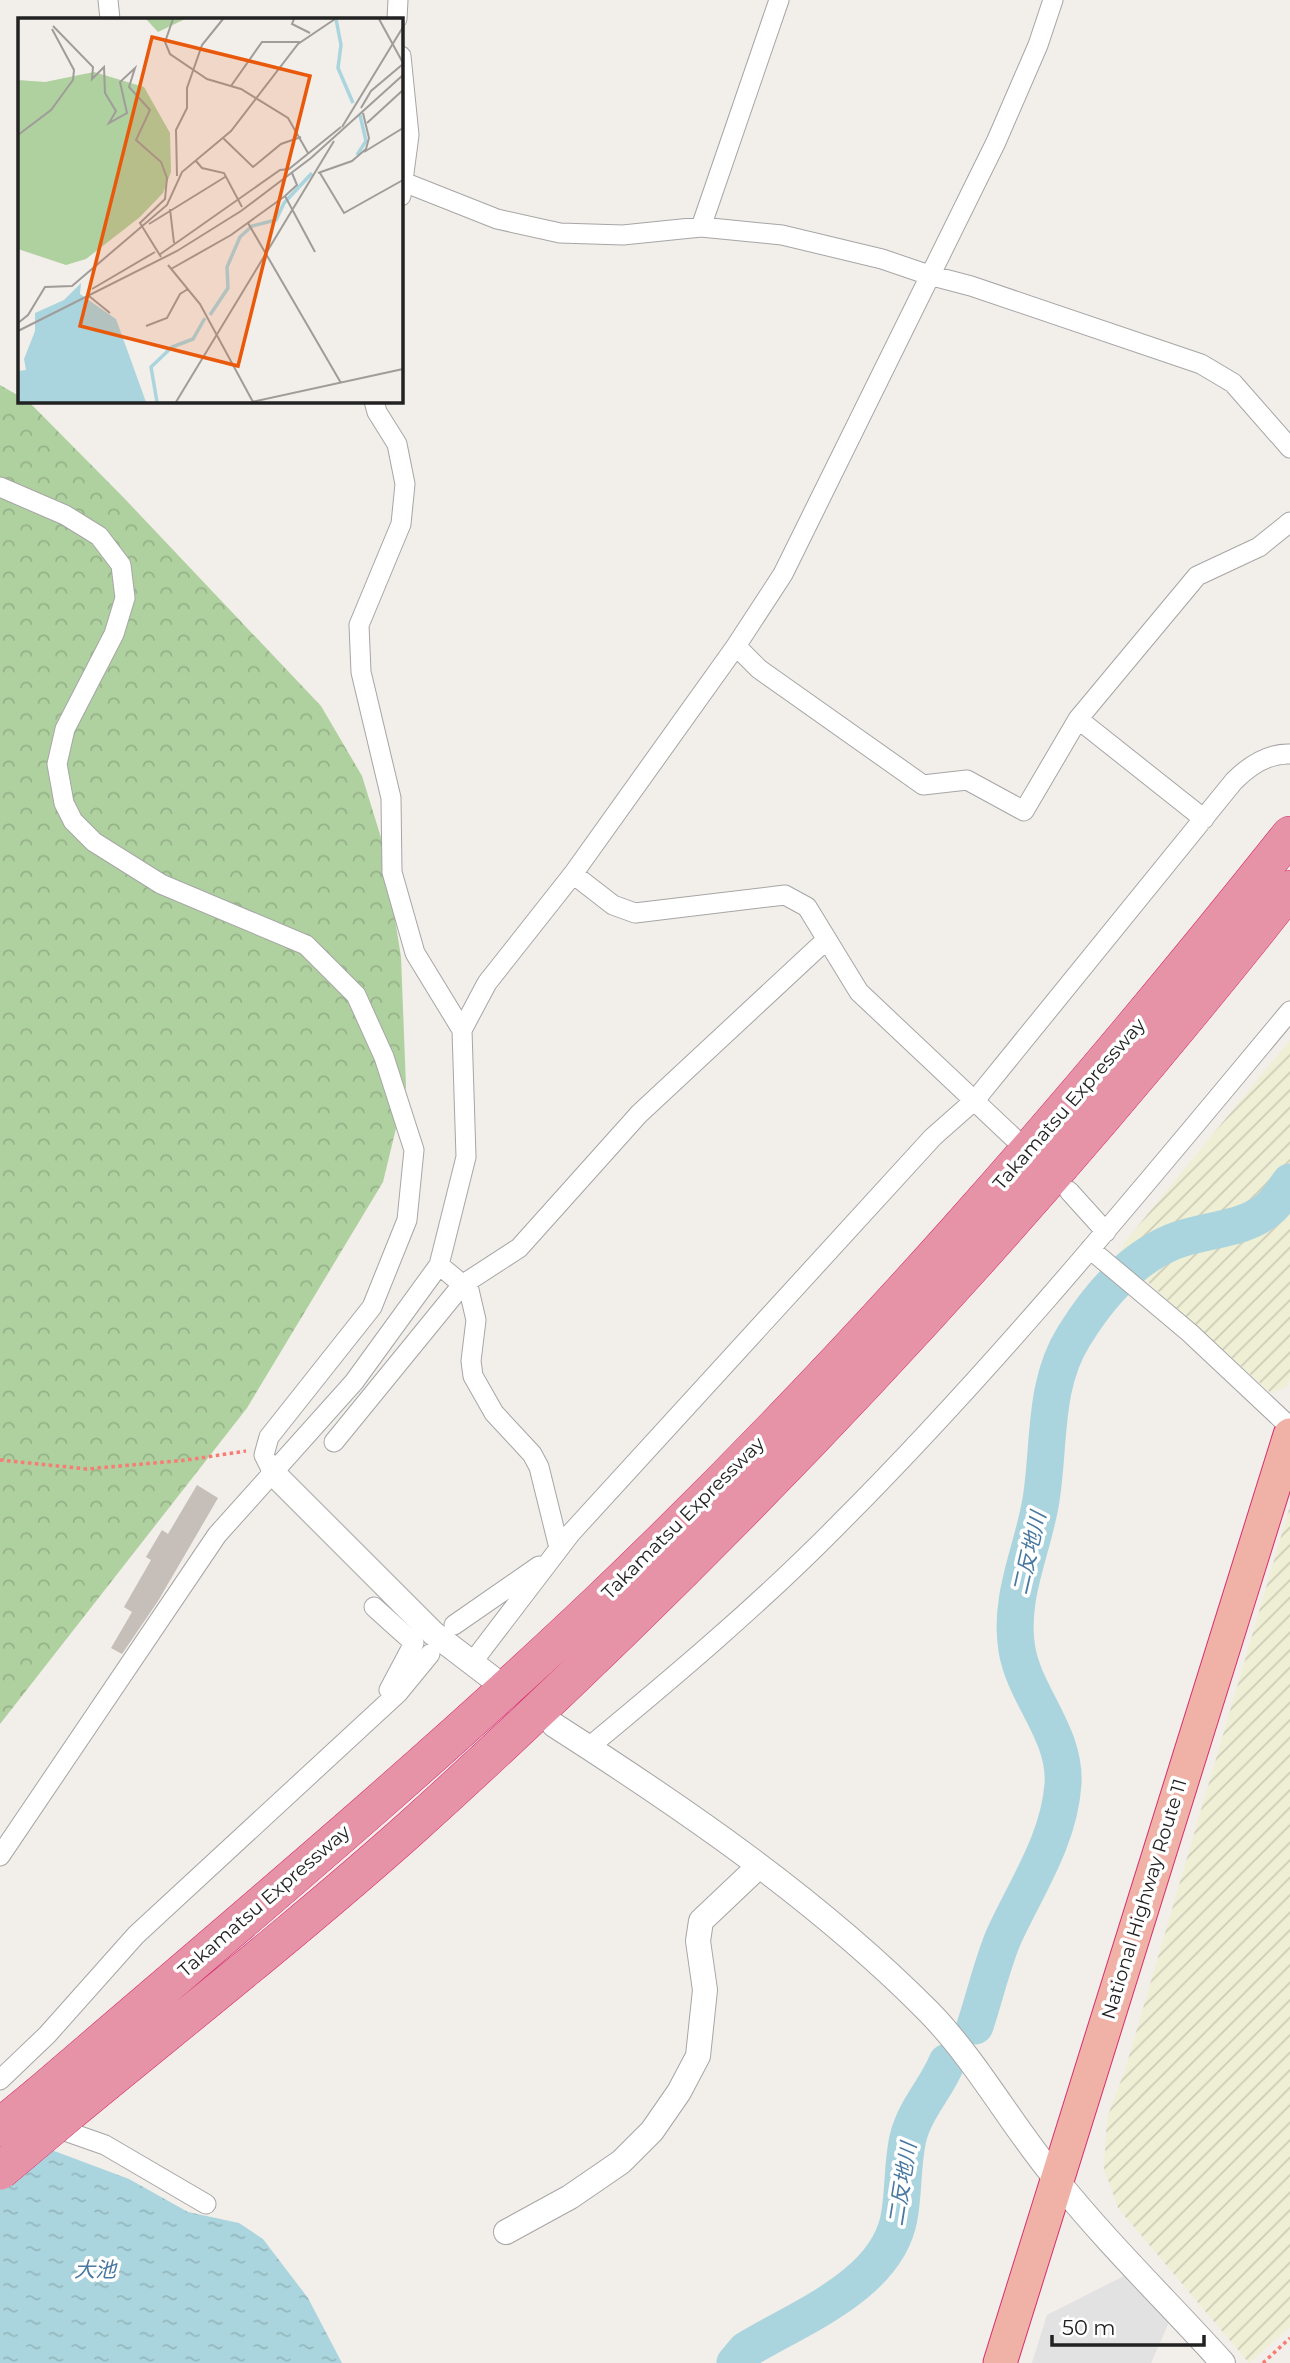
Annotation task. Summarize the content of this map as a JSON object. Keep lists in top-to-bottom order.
{
  "streets": {
    "highway": ["Takamatsu Expressway", "National Highway Route 11"]
  },
  "water": ["二反地川", "大池"],
  "scale_bar": "50 m"
}
